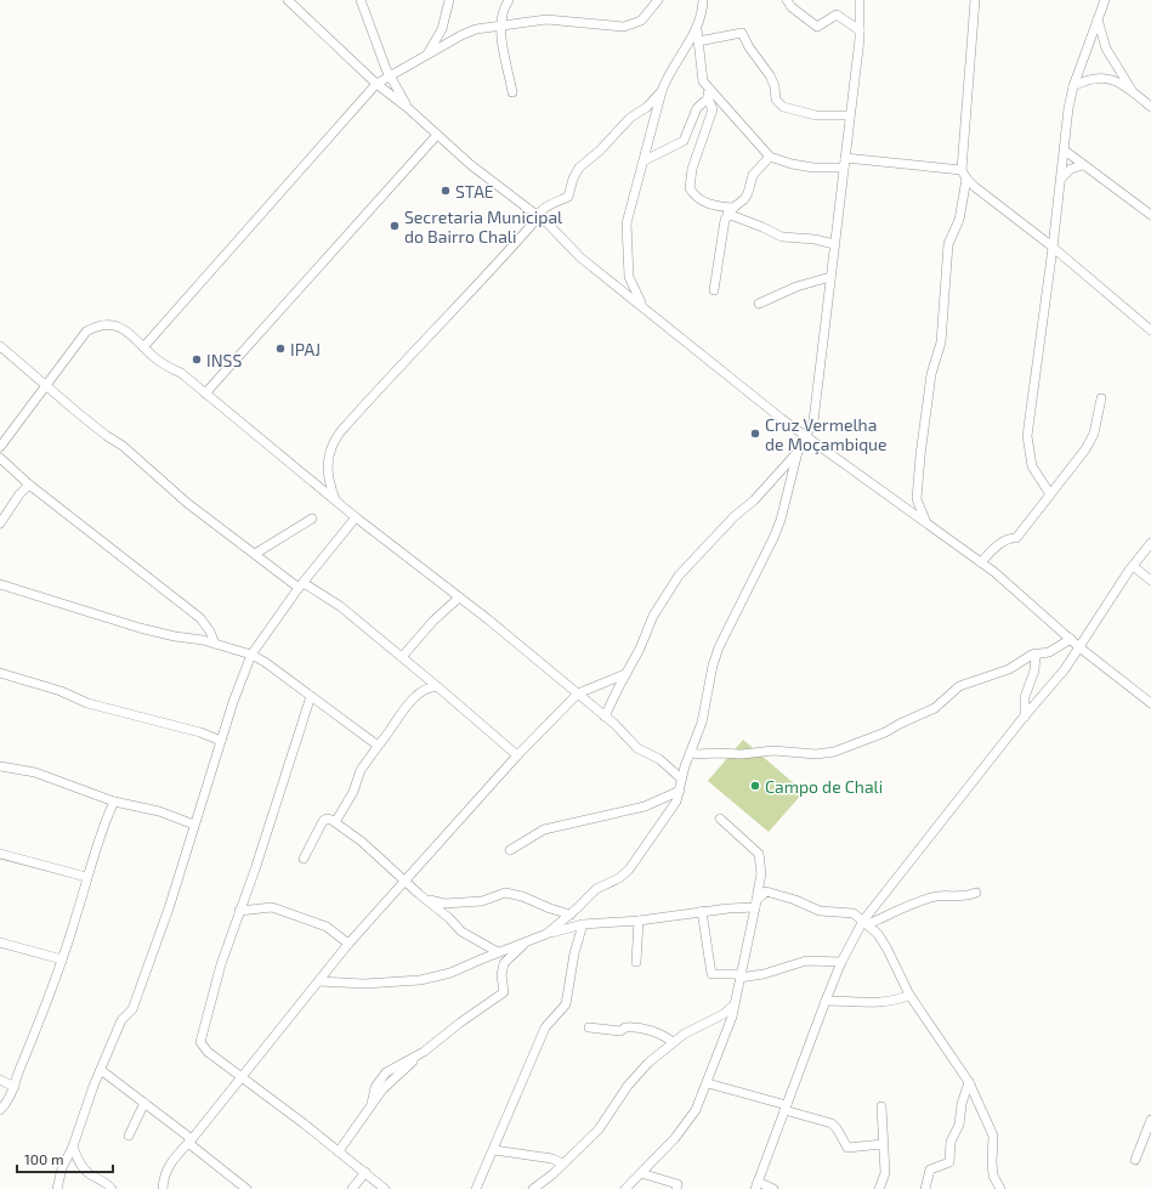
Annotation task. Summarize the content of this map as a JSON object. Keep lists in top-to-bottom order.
{
  "places": [
    "STAE",
    "Secretaria Municipal do Bairro Chali",
    "IPAJ",
    "INSS",
    "Cruz Vermelha de Moçambique",
    "Campo de Chali"
  ],
  "scale_bar": "100 m"
}
